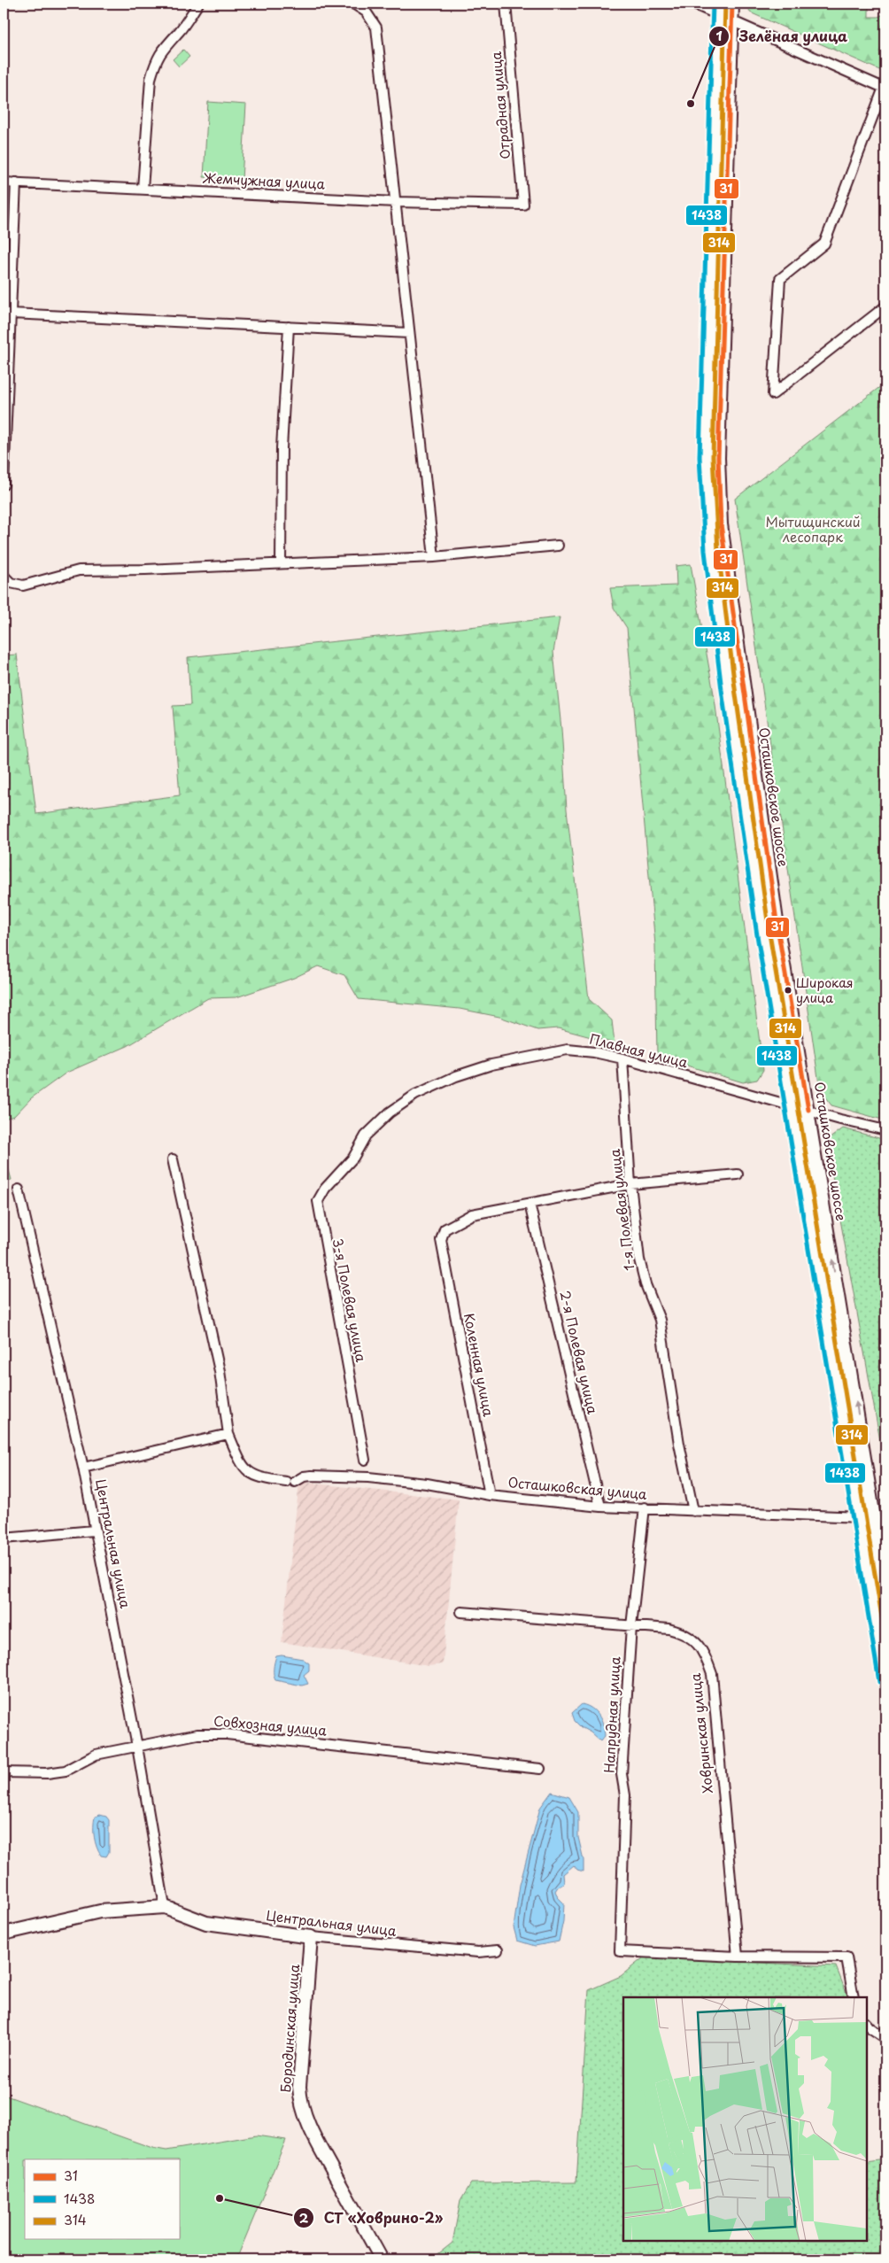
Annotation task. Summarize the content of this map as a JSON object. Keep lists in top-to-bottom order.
{
  "streets": {
    "main road": ["Осташковское шоссе", "Центральная улица", "Бородинская улица"],
    "street": [
      "Отрадная улица",
      "Жемчужная улица",
      "Плавная улица",
      "1-я Полевая улица",
      "3-я Полевая улица",
      "2-я Полевая улица",
      "Коленная улица",
      "Осташковская улица",
      "Напрудная улица",
      "Совхозная улица",
      "Ховринская улица"
    ]
  },
  "crossings": [
    ["Отрадная улица", "Жемчужная улица"],
    ["Осташковское шоссе", "Плавная улица"],
    ["Плавная улица", "1-я Полевая улица"],
    ["Плавная улица", "3-я Полевая улица"],
    ["1-я Полевая улица", "Осташковская улица"],
    ["2-я Полевая улица", "Коленная улица"],
    ["2-я Полевая улица", "Осташковская улица"],
    ["Коленная улица", "Осташковская улица"],
    ["Осташковская улица", "Напрудная улица"],
    ["Центральная улица", "Совхозная улица"],
    ["Центральная улица", "Бородинская улица"],
    ["Напрудная улица", "Ховринская улица"]
  ],
  "parks": ["Мытищинский лесопарк"],
  "places": ["Зелёная улица", "Широкая улица", "СТ «Ховрино-2»"],
  "lines": ["transit line 31", "transit line 1438", "transit line 314"],
  "legend": ["31", "1438", "314"]
}
